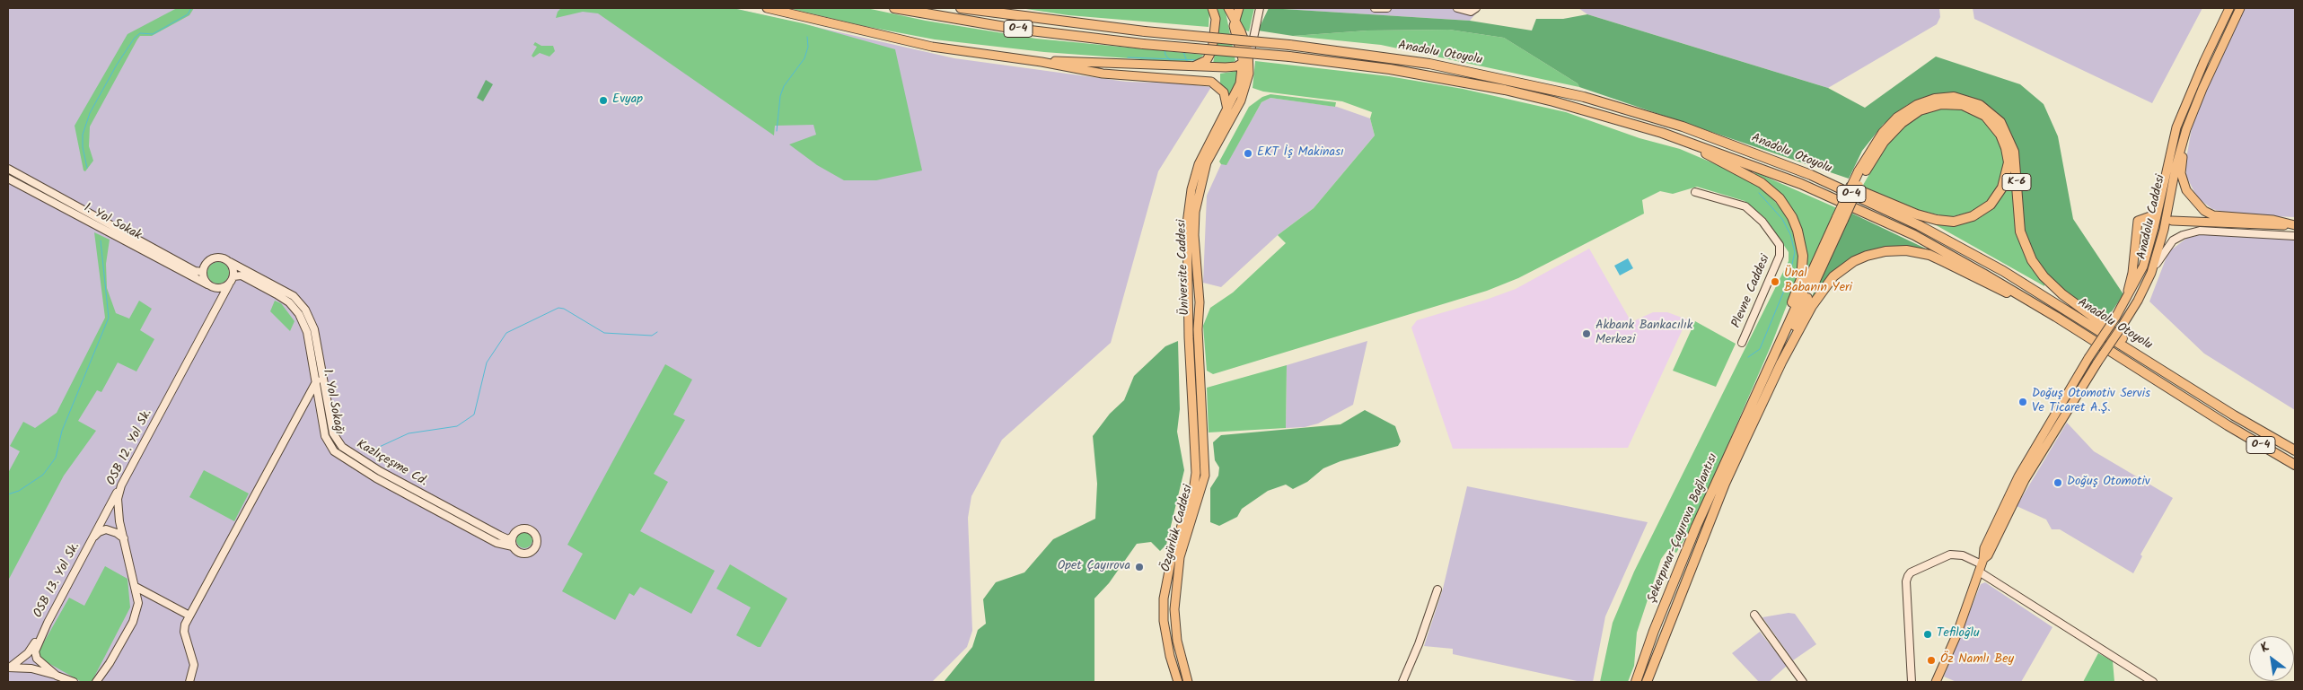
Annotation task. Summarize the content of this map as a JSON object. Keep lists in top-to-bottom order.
{
  "streets": {
    "highway": [
      "O-4",
      "Anadolu Otoyolu",
      "K-6",
      "Şekerpınar-Çayırova Bağlantısı"
    ],
    "main road": ["Anadolu Caddesi", "Üniversite Caddesi", "Özgürlük Caddesi"],
    "street": [
      "1. Yol Sokak",
      "Plevne Caddesi",
      "1. Yol Sokağı",
      "OSB 12. Yol Sk.",
      "Kazlıçeşme Cd.",
      "OSB 13. Yol Sk."
    ]
  },
  "crossings": [
    ["Anadolu Otoyolu", "K-6"],
    ["K-6", "Şekerpınar-Çayırova Bağlantısı"],
    ["1. Yol Sokak", "1. Yol Sokağı"],
    ["1. Yol Sokak", "OSB 12. Yol Sk."],
    ["1. Yol Sokak", "Kazlıçeşme Cd."],
    ["Üniversite Caddesi", "Özgürlük Caddesi"],
    ["1. Yol Sokağı", "OSB 12. Yol Sk."],
    ["1. Yol Sokağı", "Kazlıçeşme Cd."],
    ["OSB 12. Yol Sk.", "Kazlıçeşme Cd."],
    ["OSB 12. Yol Sk.", "OSB 13. Yol Sk."]
  ],
  "places": [
    "Evyap",
    "EKT İş Makinası",
    "Ünal Babanın Yeri",
    "Akbank Bankacılık Merkezi",
    "Doğuş Otomotiv Servis Ve Ticaret A.Ş.",
    "Doğuş Otomotiv",
    "Opet Çayırova",
    "Tefiloğlu",
    "Öz Namlı Bey"
  ],
  "north": "top left"
}
